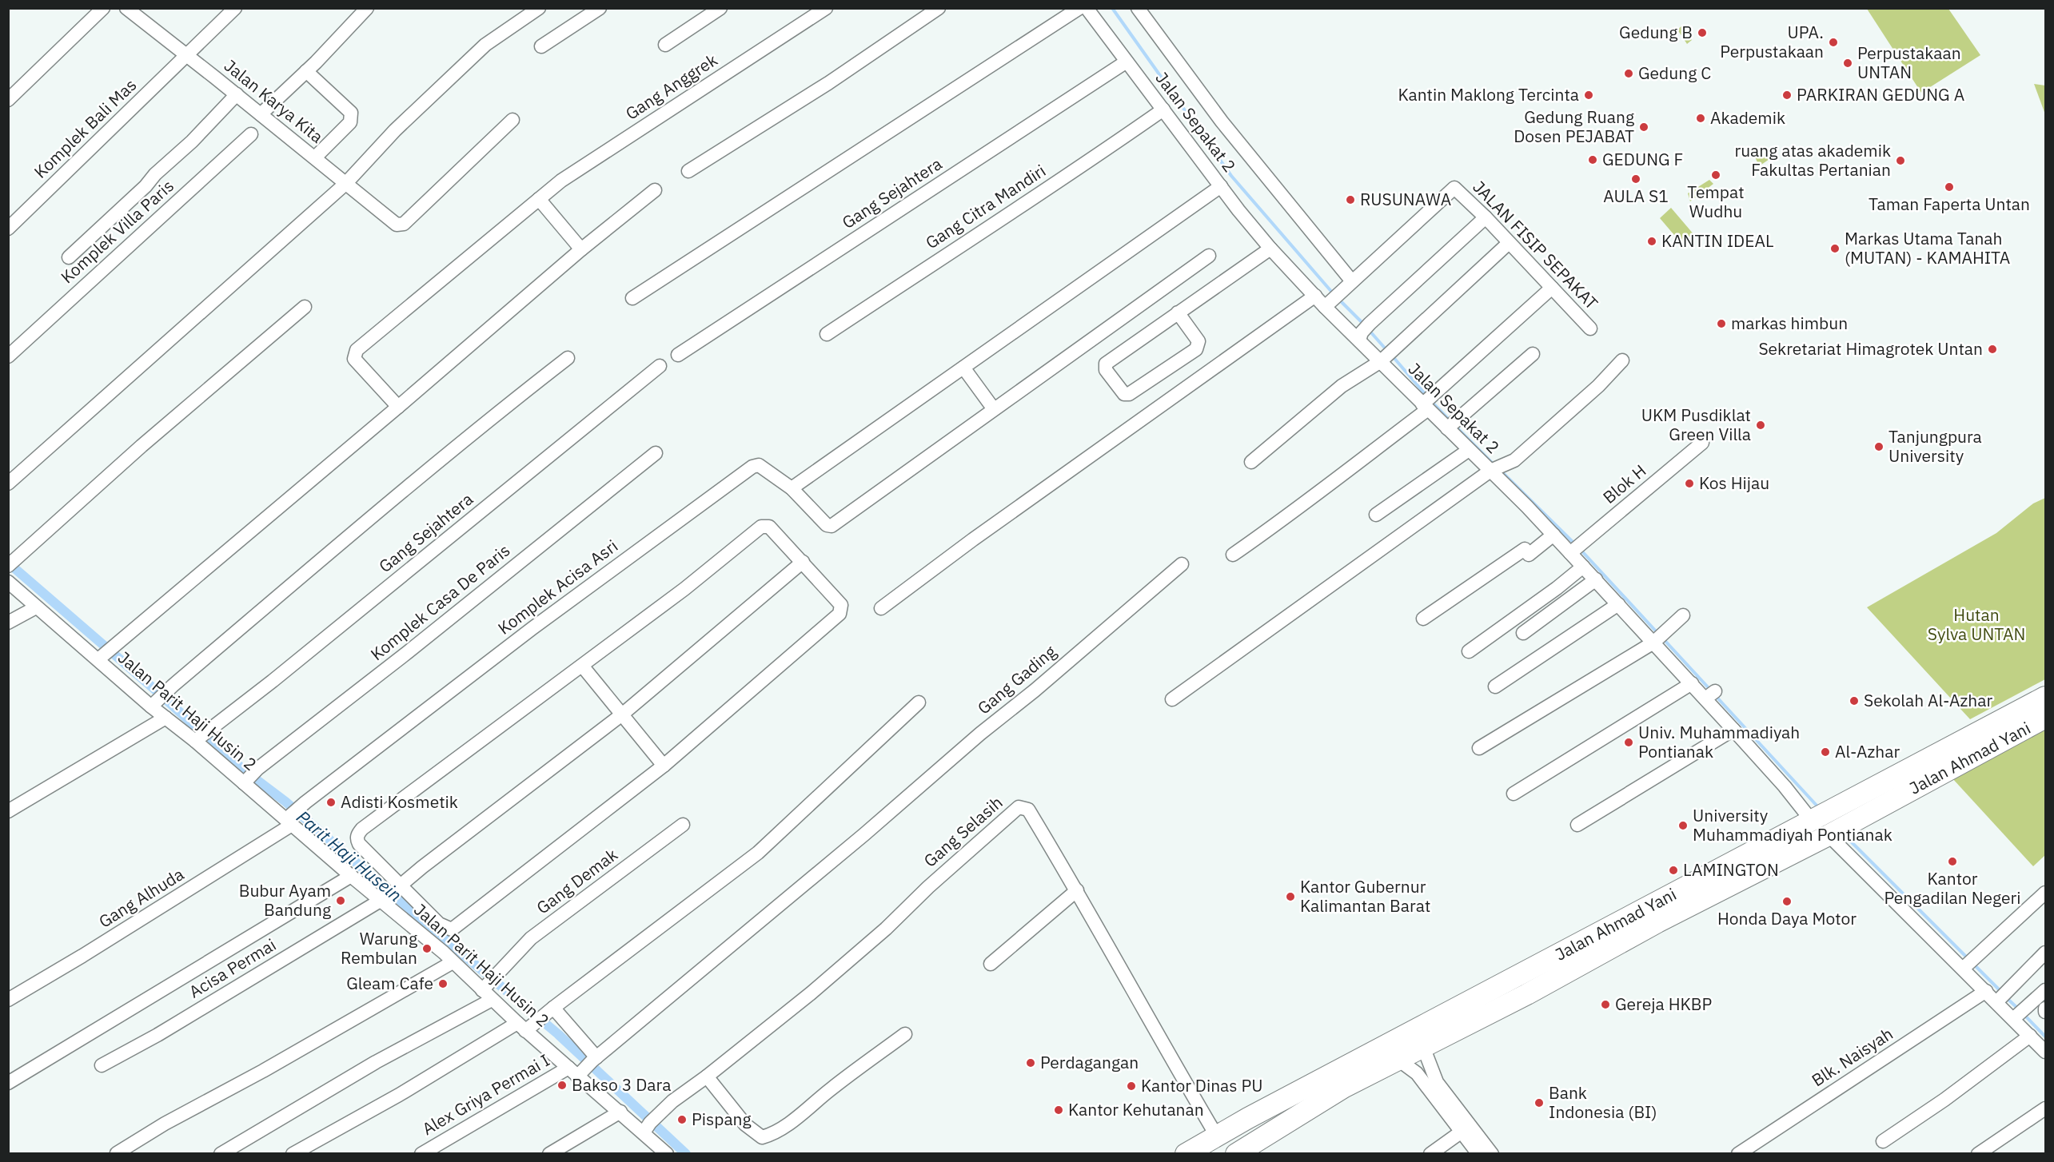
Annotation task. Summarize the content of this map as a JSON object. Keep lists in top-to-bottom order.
{
  "streets": {
    "highway": ["Jalan Ahmad Yani"],
    "street": [
      "Gang Anggrek",
      "Jalan Karya Kita",
      "Jalan Sepakat 2",
      "Komplek Bali Mas",
      "Gang Sejahtera",
      "Gang Citra Mandiri",
      "Komplek Villa Paris",
      "JALAN FISIP SEPAKAT",
      "Blok H",
      "Komplek Acisa Asri",
      "Komplek Casa De Paris",
      "Gang Gading",
      "Jalan Parit Haji Husin 2",
      "Gang Selasih",
      "Gang Demak",
      "Gang Alhuda",
      "Acisa Permai",
      "Blk. Naisyah",
      "Alex Griya Permai I"
    ]
  },
  "crossings": [
    ["Jalan Karya Kita", "Komplek Bali Mas"],
    ["Jalan Sepakat 2", "Gang Sejahtera"],
    ["Jalan Sepakat 2", "Gang Citra Mandiri"],
    ["Jalan Sepakat 2", "Blok H"],
    ["Jalan Sepakat 2", "Jalan Ahmad Yani"],
    ["Jalan Sepakat 2", "Blk. Naisyah"],
    ["Gang Sejahtera", "Jalan Parit Haji Husin 2"],
    ["Komplek Acisa Asri", "Jalan Parit Haji Husin 2"],
    ["Komplek Acisa Asri", "Gang Alhuda"],
    ["Komplek Casa De Paris", "Jalan Parit Haji Husin 2"],
    ["Gang Gading", "Jalan Parit Haji Husin 2"],
    ["Gang Gading", "Alex Griya Permai I"],
    ["Jalan Parit Haji Husin 2", "Gang Selasih"],
    ["Jalan Parit Haji Husin 2", "Gang Demak"],
    ["Jalan Parit Haji Husin 2", "Gang Alhuda"],
    ["Jalan Parit Haji Husin 2", "Acisa Permai"],
    ["Jalan Parit Haji Husin 2", "Alex Griya Permai I"],
    ["Jalan Ahmad Yani", "Gang Selasih"]
  ],
  "water": ["Parit Haji Husein"],
  "parks": ["Hutan Sylva UNTAN"],
  "places": [
    "Gedung B",
    "UPA. Perpustakaan",
    "Perpustakaan UNTAN",
    "Gedung C",
    "Kantin Maklong Tercinta",
    "PARKIRAN GEDUNG A",
    "Akademik",
    "Gedung Ruang Dosen PEJABAT",
    "GEDUNG F",
    "ruang atas akademik Fakultas Pertanian",
    "Tempat Wudhu",
    "AULA S1",
    "Taman Faperta Untan",
    "RUSUNAWA",
    "KANTIN IDEAL",
    "Markas Utama Tanah (MUTAN) - KAMAHITA",
    "markas himbun",
    "Sekretariat Himagrotek Untan",
    "UKM Pusdiklat Green Villa",
    "Tanjungpura University",
    "Kos Hijau",
    "Sekolah Al-Azhar",
    "Univ. Muhammadiyah Pontianak",
    "Al-Azhar",
    "Adisti Kosmetik",
    "University Muhammadiyah Pontianak",
    "Kantor Pengadilan Negeri",
    "LAMINGTON",
    "Kantor Gubernur Kalimantan Barat",
    "Bubur Ayam Bandung",
    "Honda Daya Motor",
    "Warung Rembulan",
    "Gleam Cafe",
    "Gereja HKBP",
    "Perdagangan",
    "Bakso 3 Dara",
    "Kantor Dinas PU",
    "Bank Indonesia (BI)",
    "Kantor Kehutanan",
    "Pispang"
  ]
}
